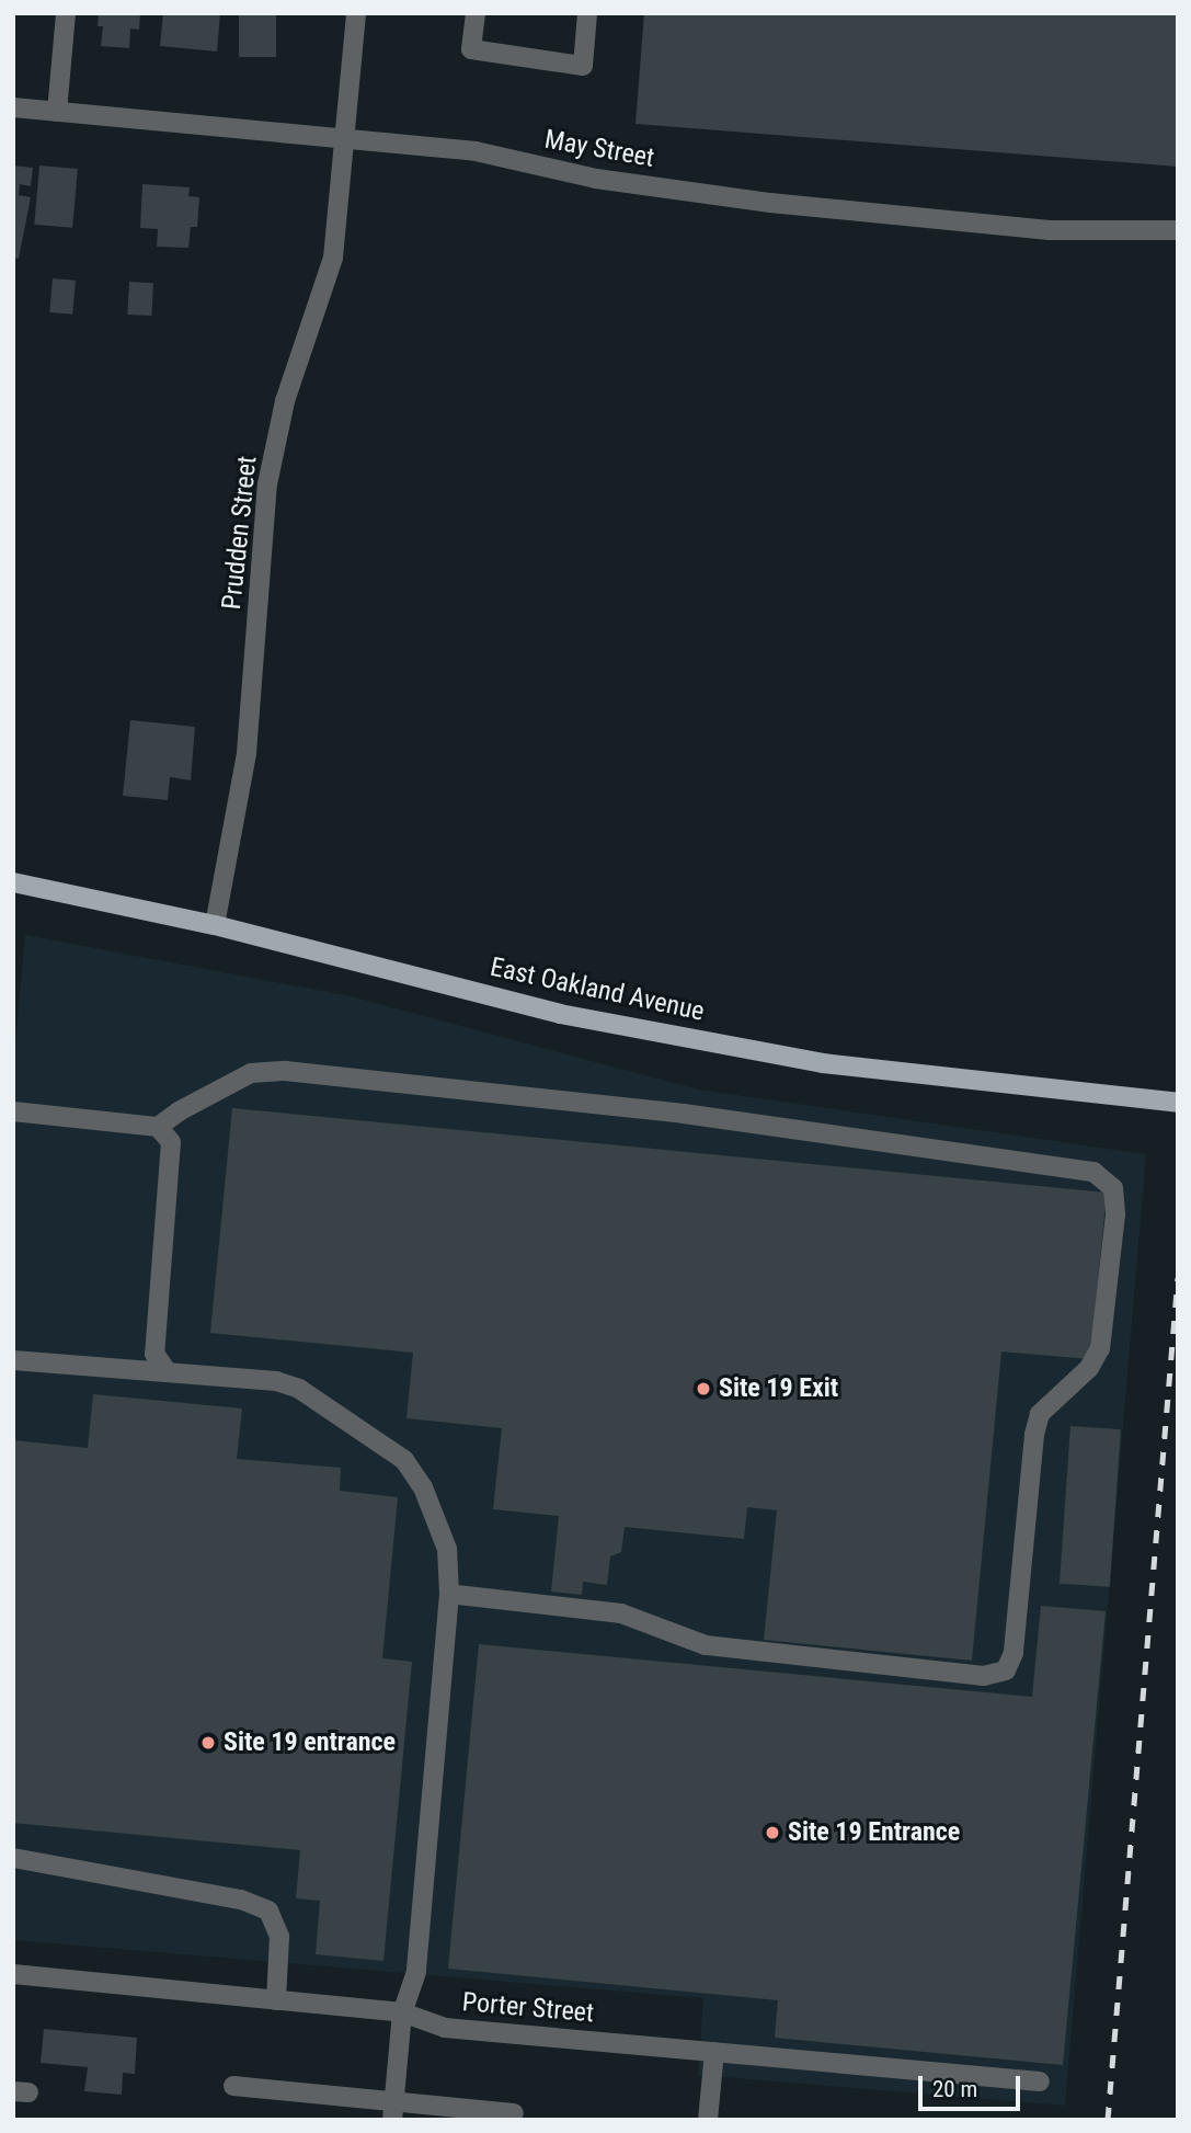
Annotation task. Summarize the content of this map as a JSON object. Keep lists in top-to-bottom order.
{
  "streets": {
    "main road": ["East Oakland Avenue"],
    "street": ["May Street", "Prudden Street", "Porter Street"]
  },
  "crossings": [
    ["May Street", "Prudden Street"],
    ["Prudden Street", "East Oakland Avenue"]
  ],
  "places": ["Site 19 Exit", "Site 19 entrance", "Site 19 Entrance"],
  "scale_bar": "20 m"
}
